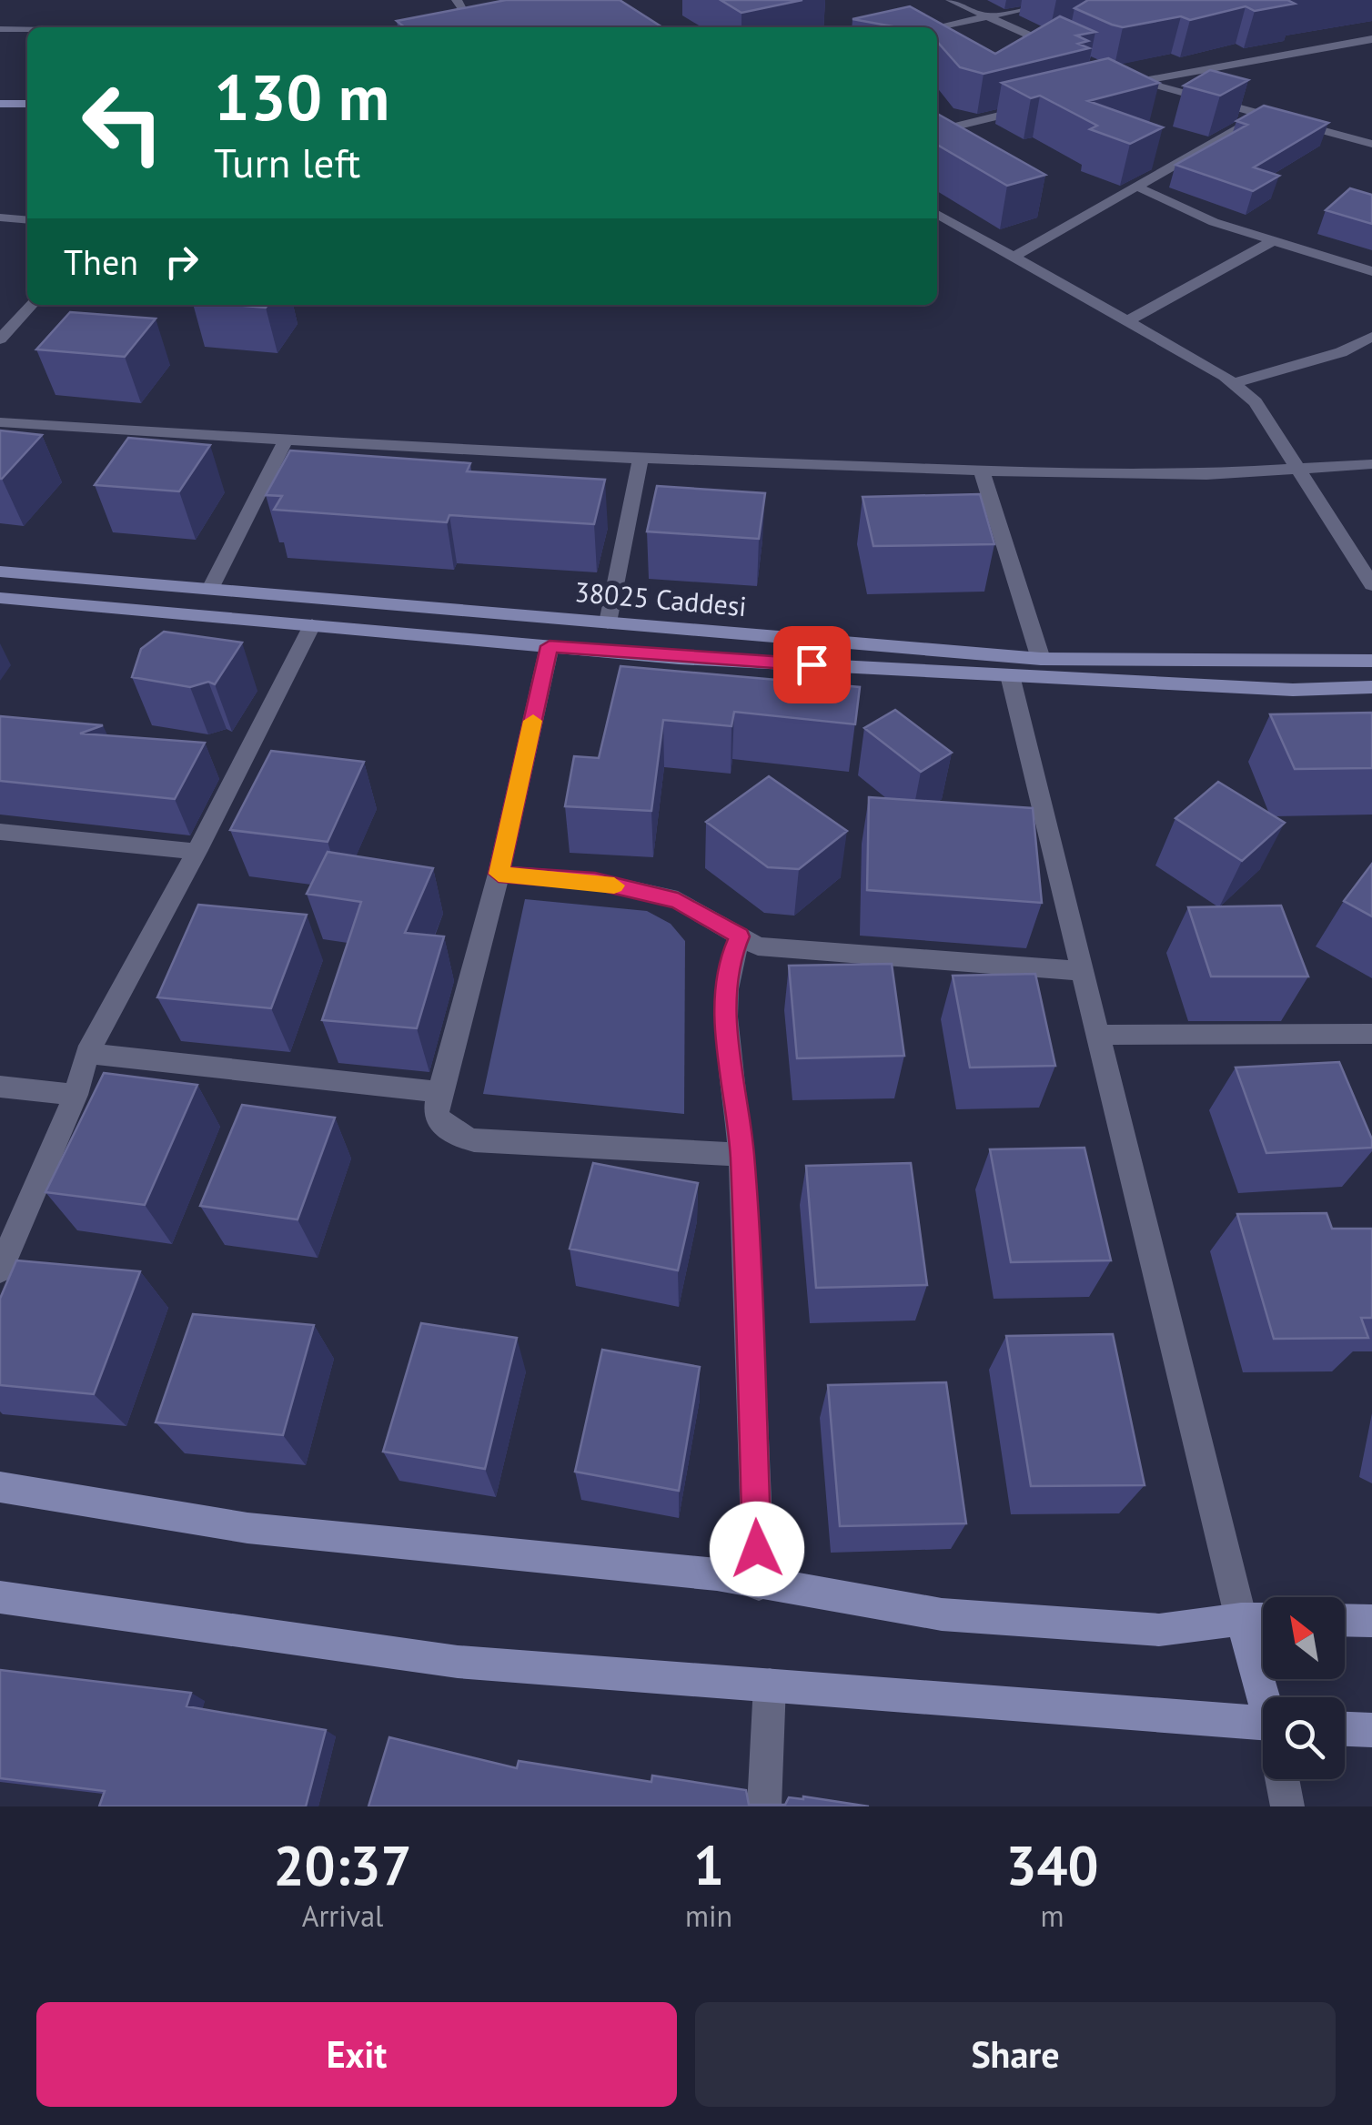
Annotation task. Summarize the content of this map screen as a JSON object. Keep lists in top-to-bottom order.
{
  "streets": {
    "main road": ["38025 Caddesi"]
  },
  "north": "top left",
  "page": {
    "turn": ["130 m", "Turn left"],
    "then": "Then",
    "eta": [
      "20:37",
      "Arrival",
      "1",
      "min",
      "340",
      "m"
    ],
    "buttons": ["Exit", "Share"]
  }
}
